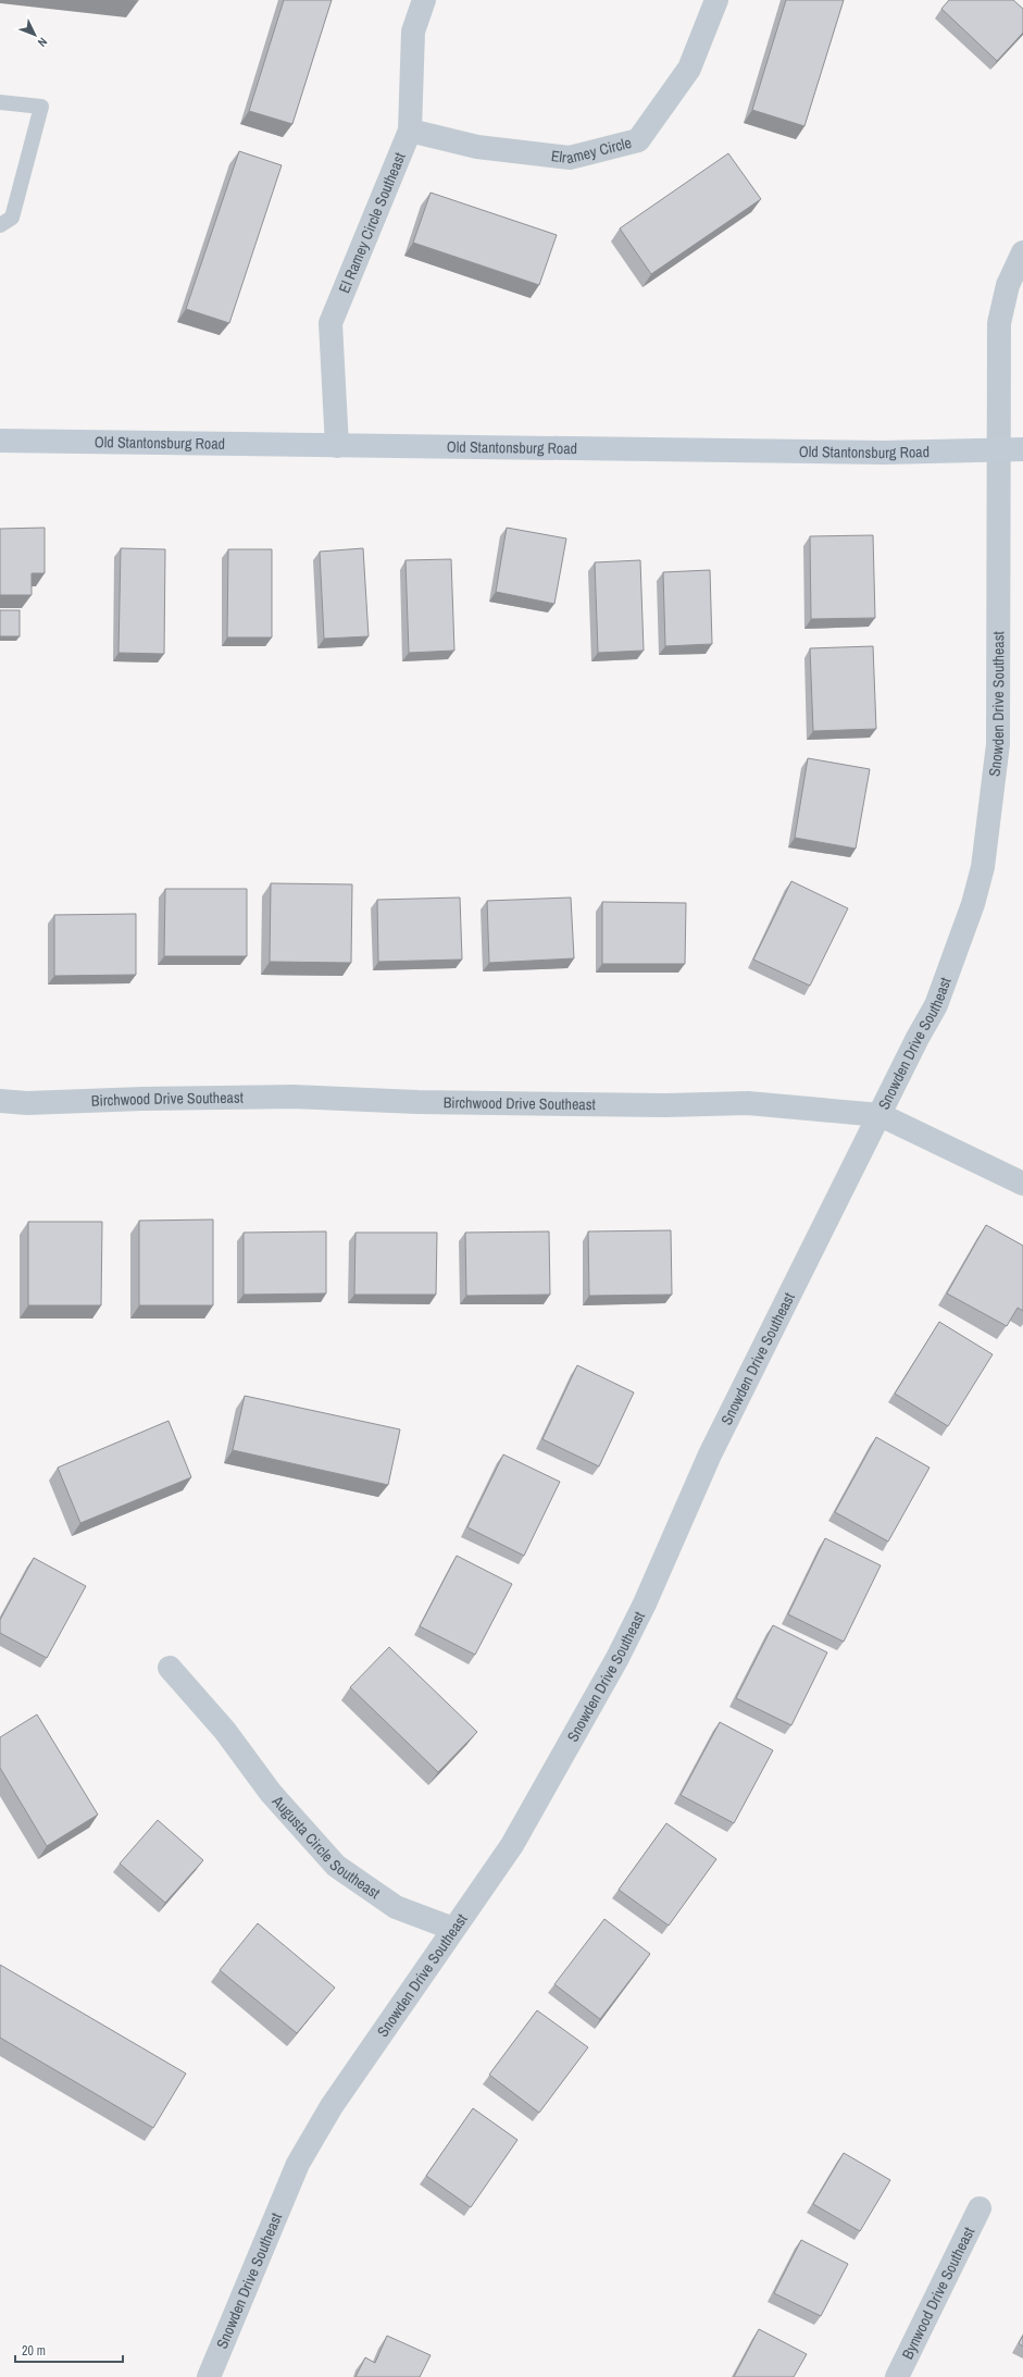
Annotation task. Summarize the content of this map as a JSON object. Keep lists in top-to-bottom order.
{
  "streets": {
    "street": [
      "Elramey Circle",
      "El Ramey Circle Southeast",
      "Old Stantonsburg Road",
      "Snowden Drive Southeast",
      "Birchwood Drive Southeast",
      "Augusta Circle Southeast",
      "Bynwood Drive Southeast"
    ]
  },
  "crossings": [
    ["Elramey Circle", "El Ramey Circle Southeast"],
    ["El Ramey Circle Southeast", "Old Stantonsburg Road"],
    ["Old Stantonsburg Road", "Snowden Drive Southeast"],
    ["Snowden Drive Southeast", "Birchwood Drive Southeast"],
    ["Snowden Drive Southeast", "Augusta Circle Southeast"]
  ],
  "scale_bar": "20 m",
  "north": "bottom right"
}
